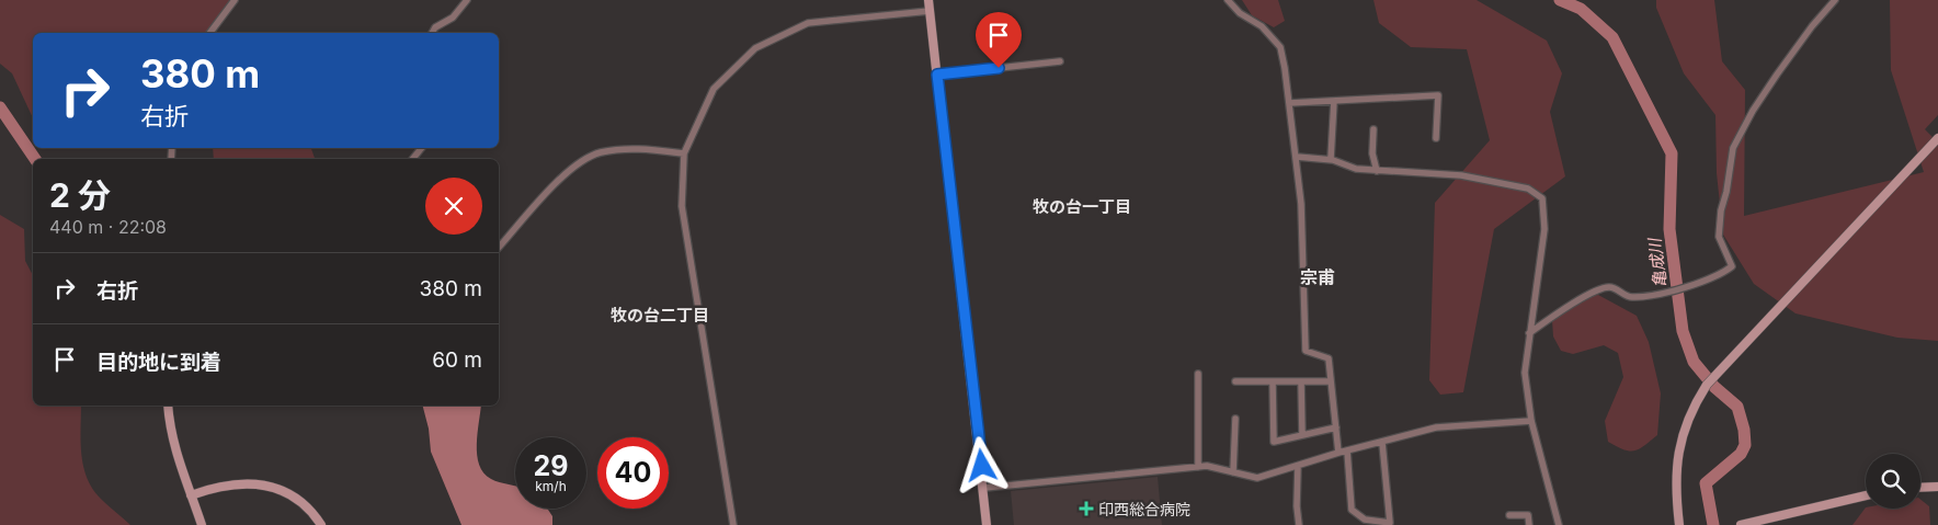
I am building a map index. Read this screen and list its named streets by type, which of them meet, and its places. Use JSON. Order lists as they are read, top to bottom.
{
  "districts": ["牧の台一丁目", "宗甫", "牧の台二丁目"],
  "water": ["亀成川"],
  "places": {
    "health": ["印西総合病院"]
  },
  "page": {
    "turn": ["380 m", "右折"],
    "heading": ["2 分", "440 m · 22:08"],
    "list": [
      {
        "name": "右折",
        "value": "380 m"
      },
      {
        "name": "目的地に到着",
        "value": "60 m"
      }
    ],
    "speed": "29 km/h",
    "limit": "40"
  }
}
